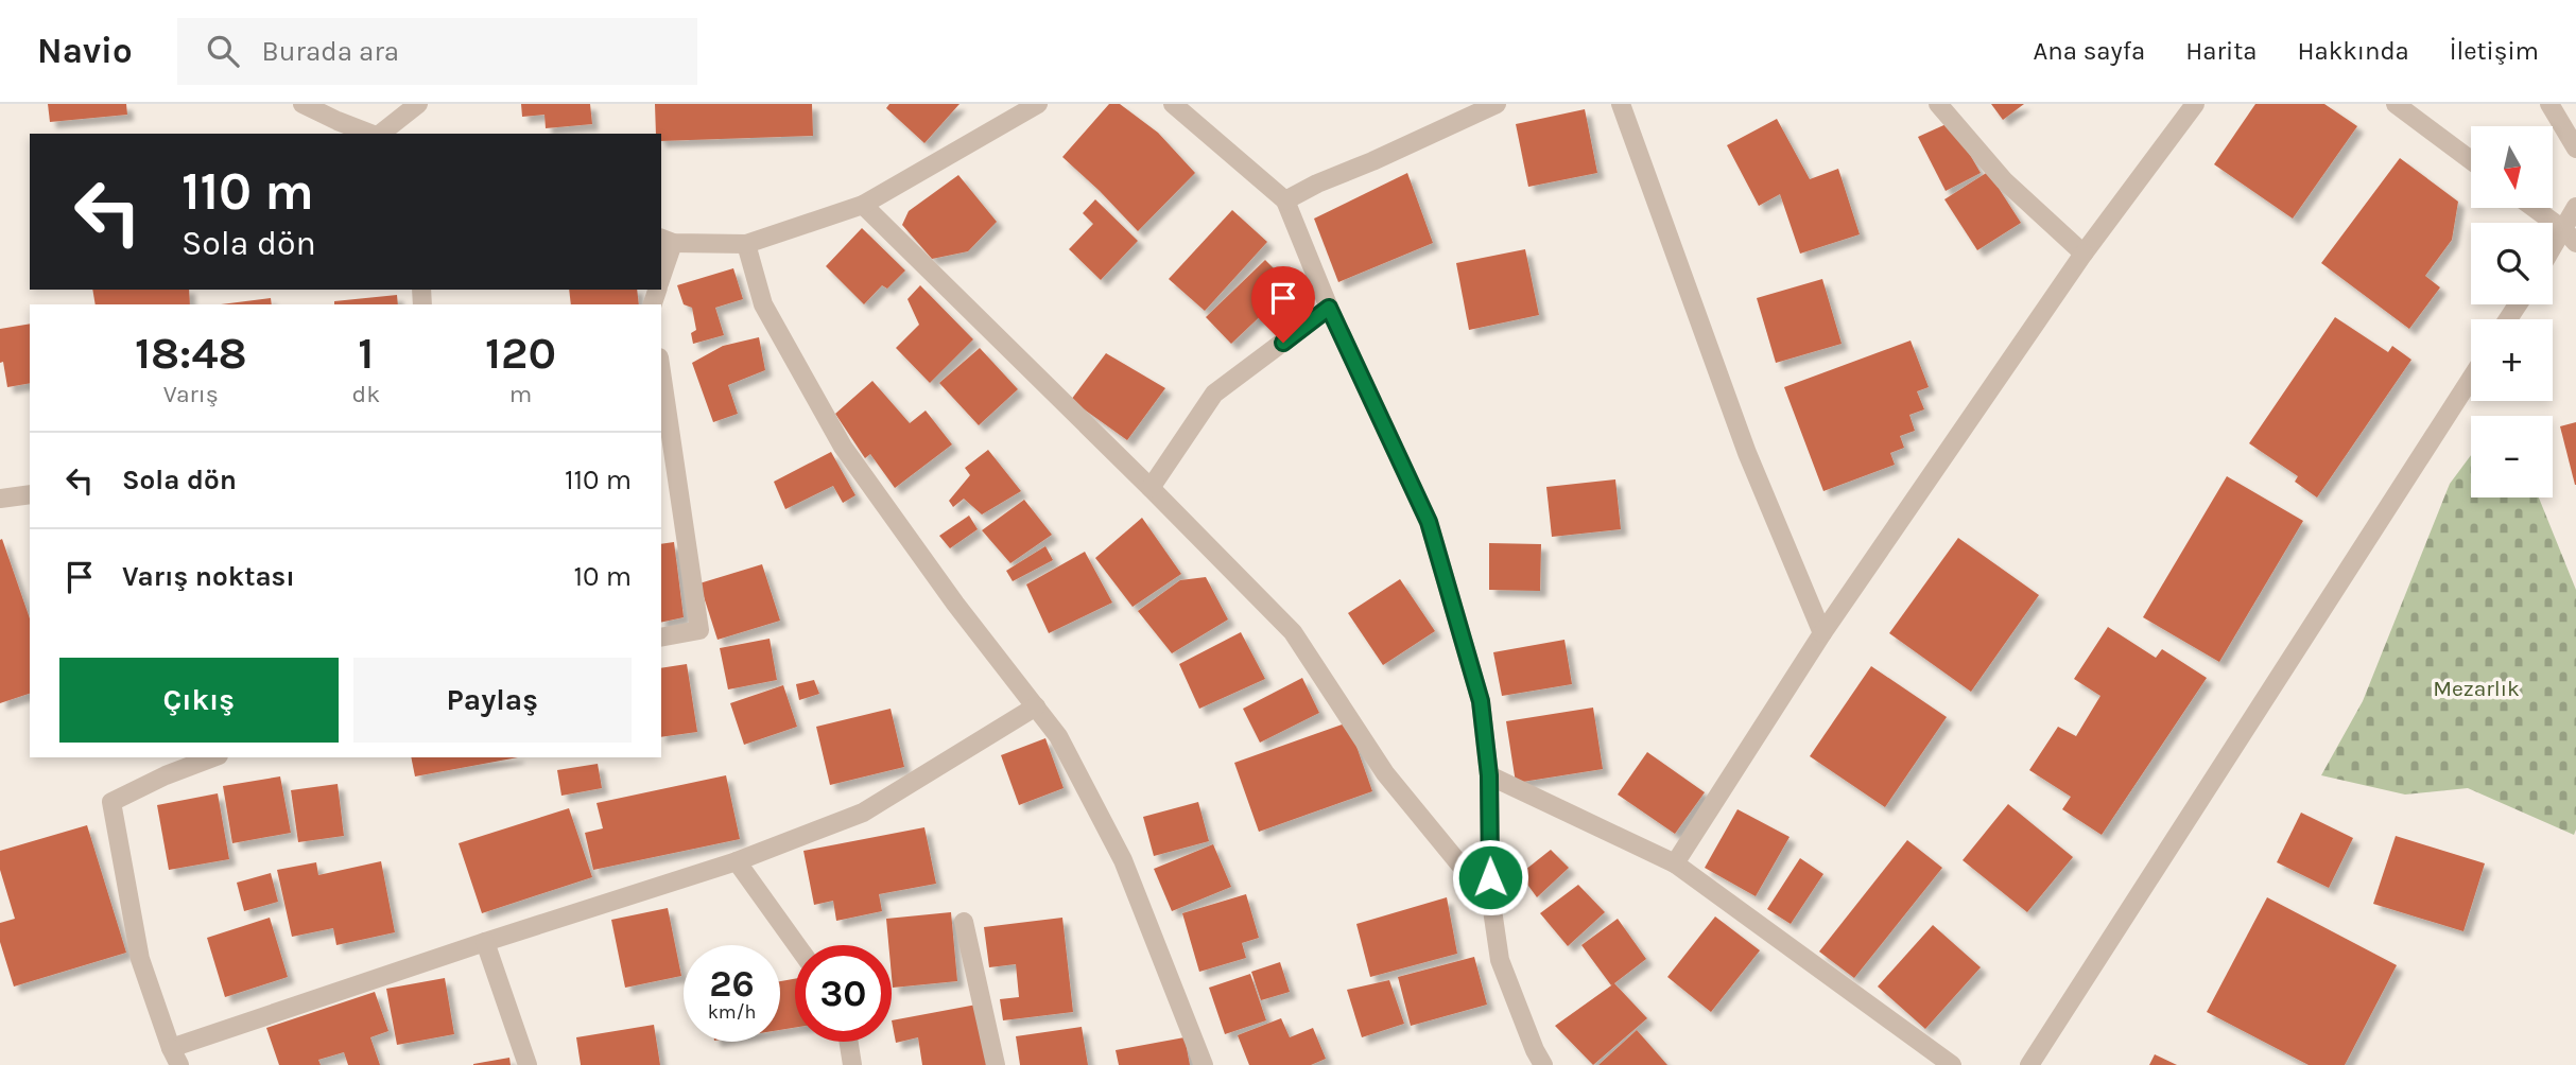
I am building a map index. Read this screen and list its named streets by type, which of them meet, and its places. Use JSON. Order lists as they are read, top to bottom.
{
  "parks": ["Mezarlık"],
  "north": "bottom",
  "page": {
    "header": "Navio",
    "search": "Burada ara",
    "nav": [
      "Ana sayfa",
      "Harita",
      "Hakkında",
      "İletişim"
    ],
    "map_buttons": ["+", "−"],
    "turn": ["110 m", "Sola dön"],
    "eta": [
      "18:48",
      "Varış",
      "1",
      "dk",
      "120",
      "m"
    ],
    "list": [
      {
        "name": "Sola dön",
        "value": "110 m"
      },
      {
        "name": "Varış noktası",
        "value": "10 m"
      }
    ],
    "buttons": ["Çıkış", "Paylaş"],
    "speed": "26 km/h",
    "limit": "30"
  }
}
